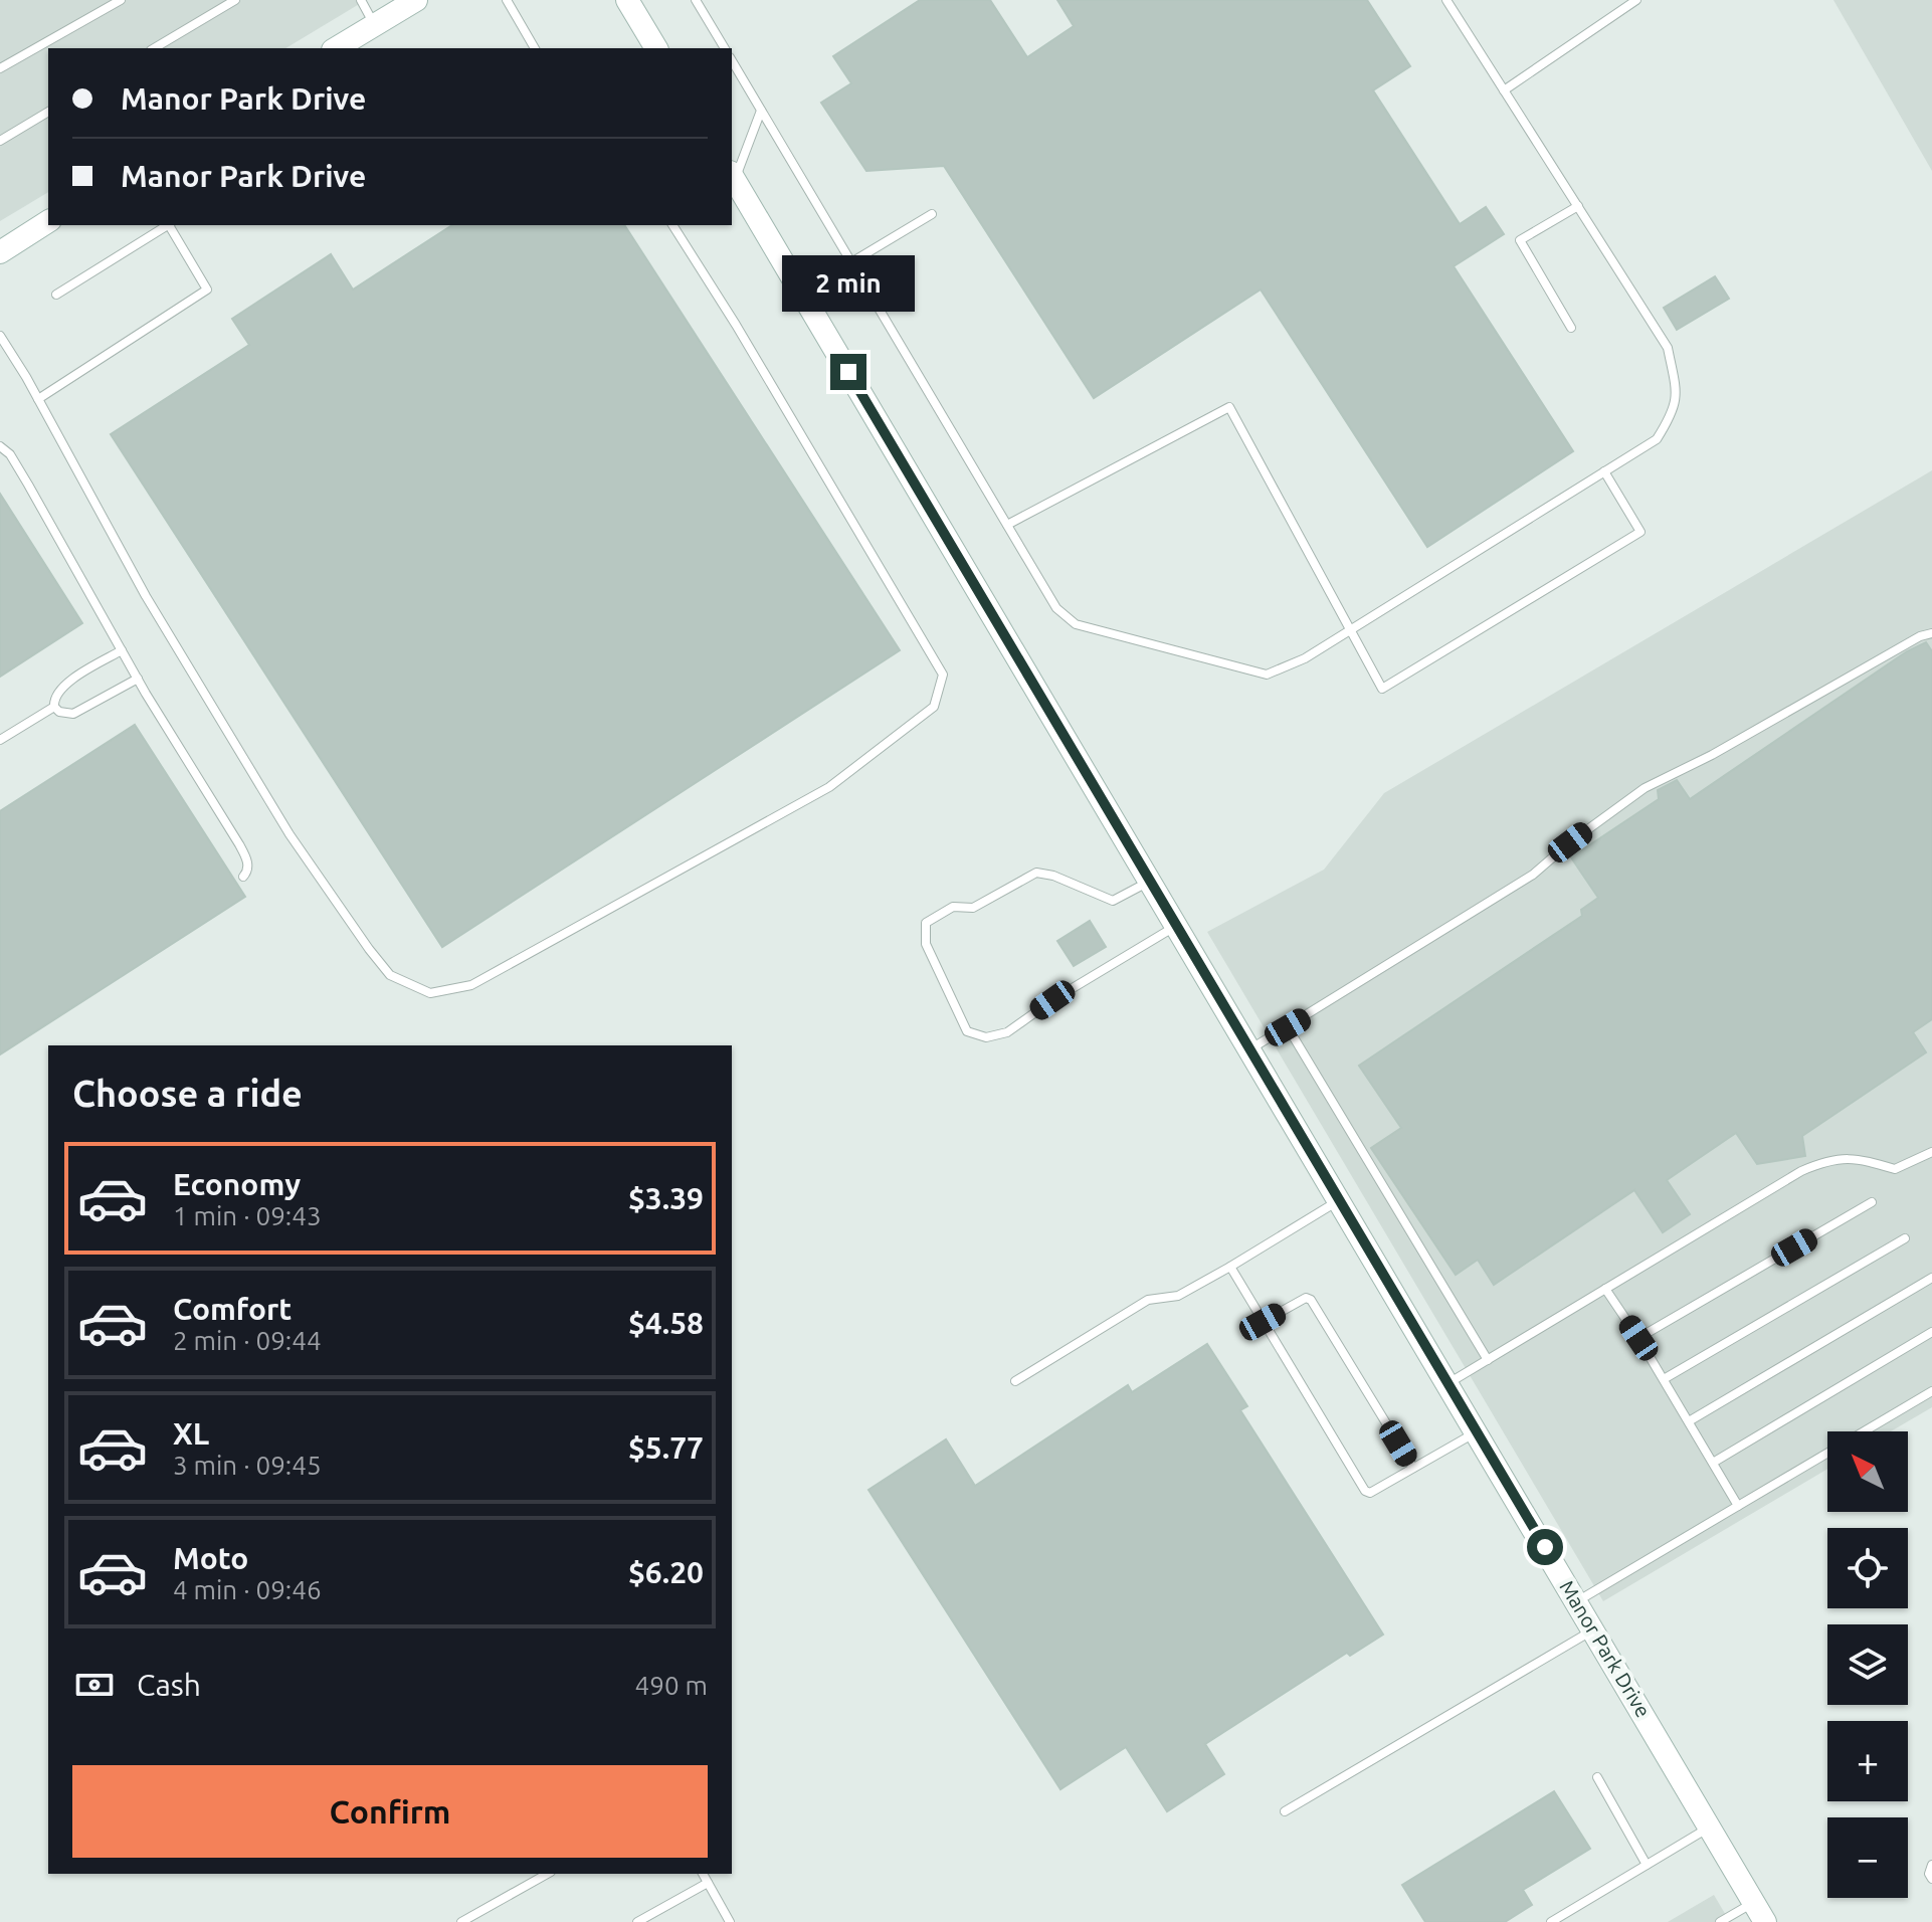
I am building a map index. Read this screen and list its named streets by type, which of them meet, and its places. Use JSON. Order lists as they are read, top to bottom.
{
  "streets": {
    "street": ["Manor Park Drive"]
  },
  "north": "top left",
  "page": {
    "banner": ["Manor Park Drive", "Manor Park Drive"],
    "bubble": "2 min",
    "heading": "Choose a ride",
    "list": [
      {
        "name": "Economy",
        "note": "1 min · 09:43",
        "value": "$3.39"
      },
      {
        "name": "Comfort",
        "note": "2 min · 09:44",
        "value": "$4.58"
      },
      {
        "name": "XL",
        "note": "3 min · 09:45",
        "value": "$5.77"
      },
      {
        "name": "Moto",
        "note": "4 min · 09:46",
        "value": "$6.20"
      }
    ],
    "map_buttons": ["+", "−"],
    "pay": ["Cash", "490 m"],
    "buttons": "Confirm"
  }
}
